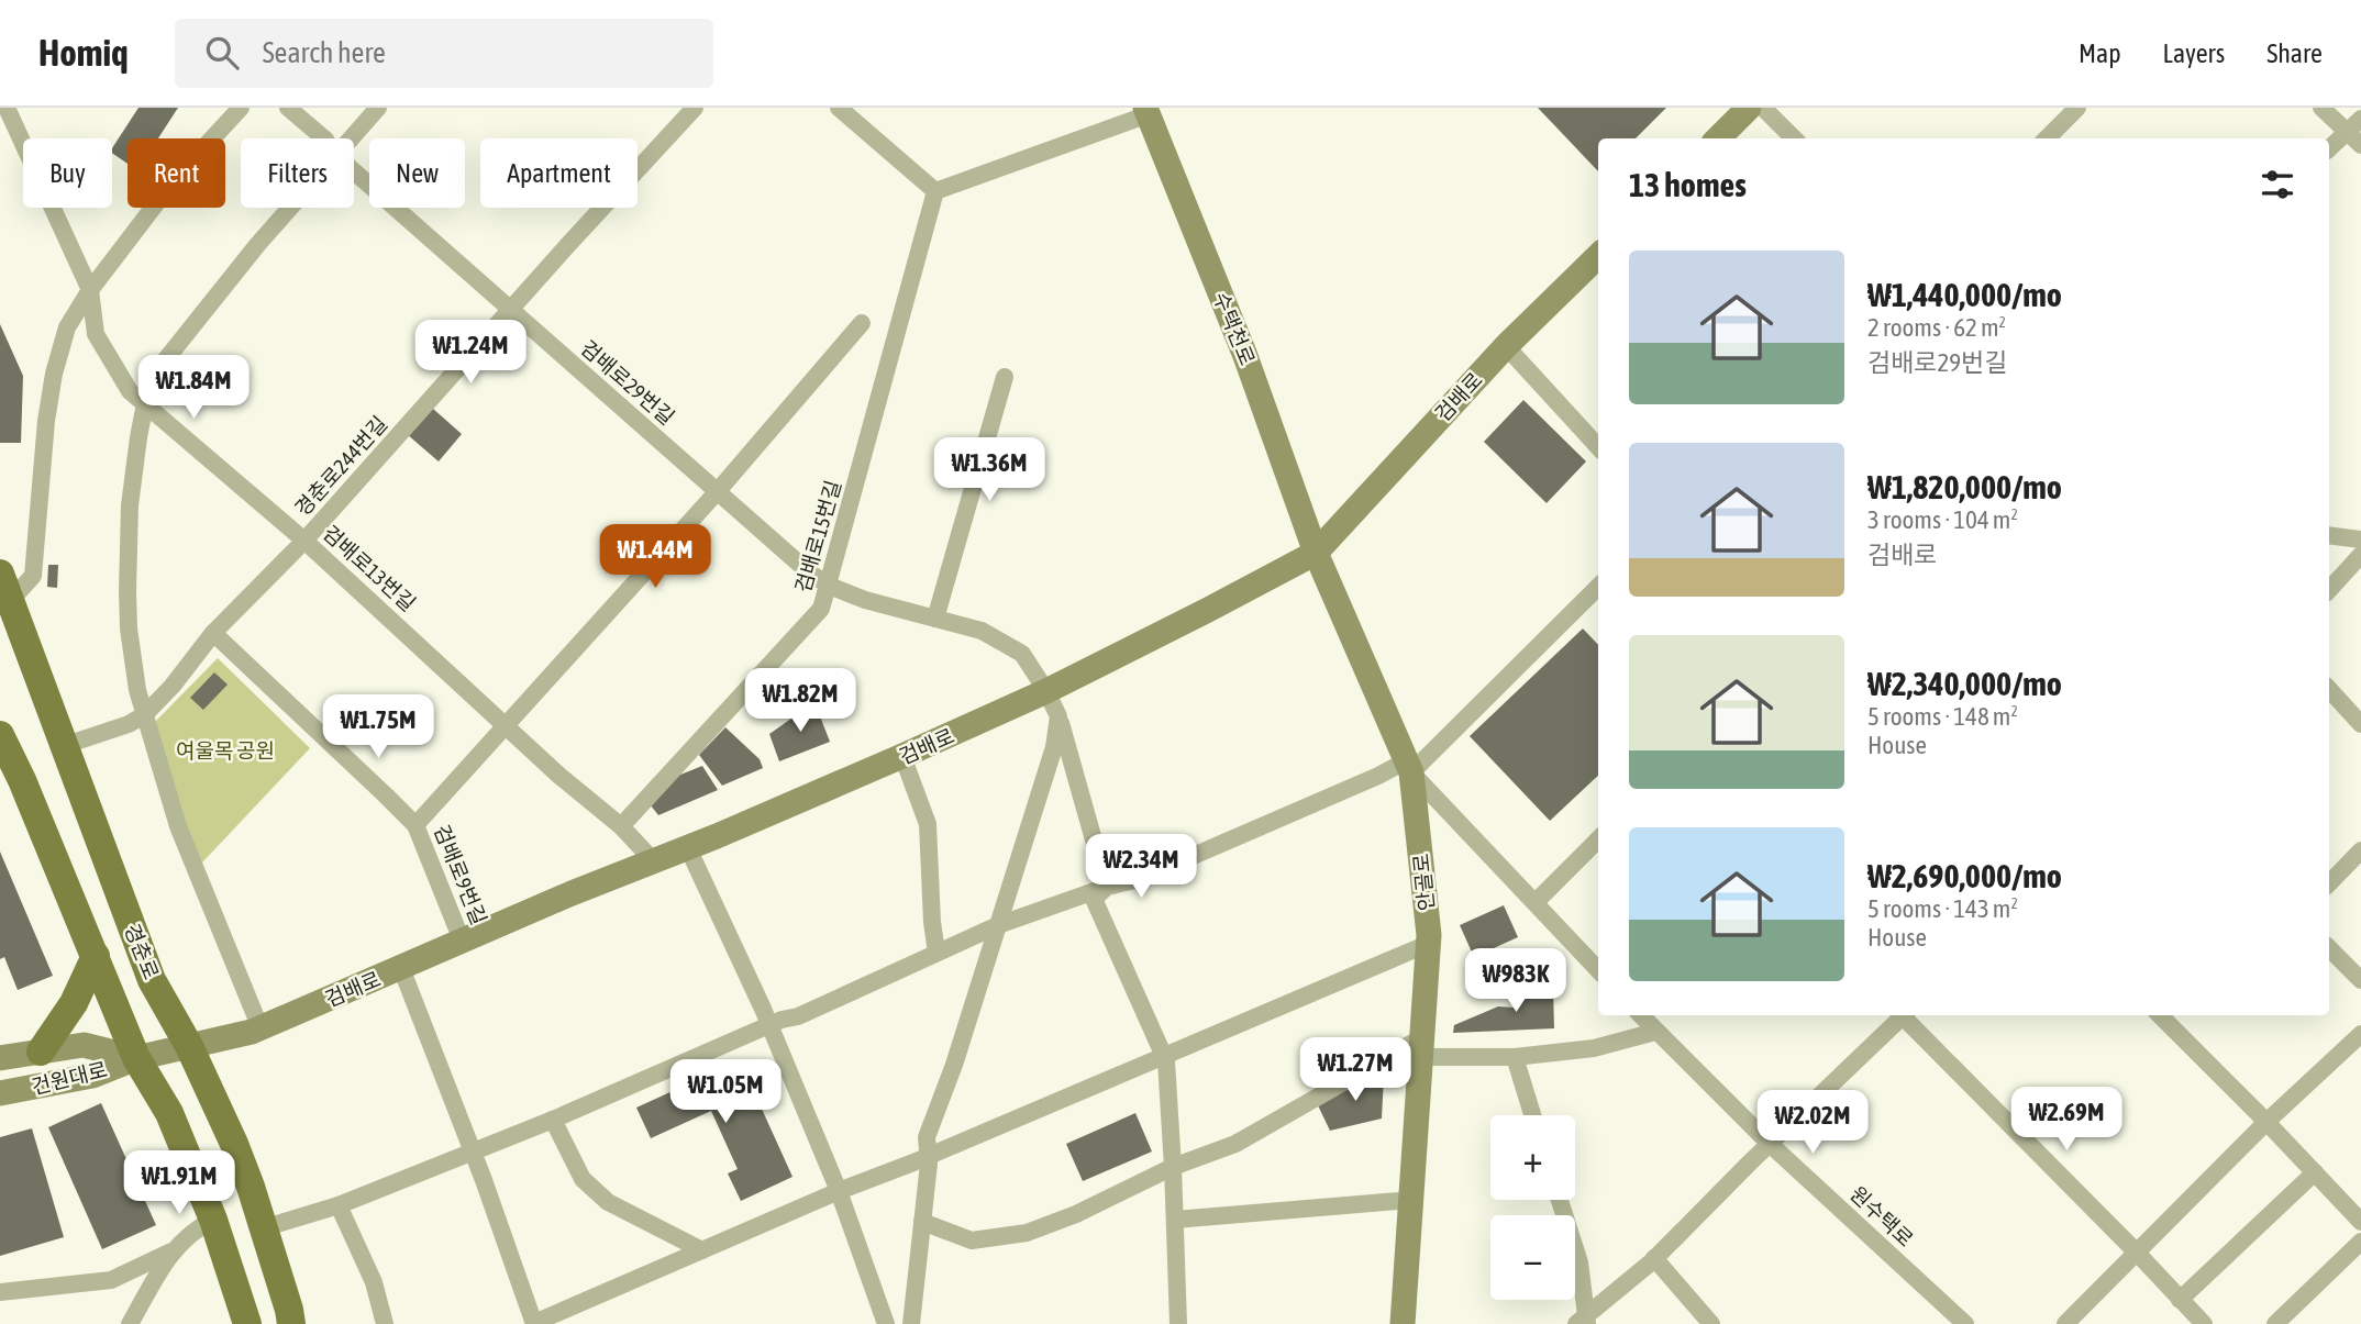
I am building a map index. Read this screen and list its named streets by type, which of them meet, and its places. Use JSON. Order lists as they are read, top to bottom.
{
  "streets": {
    "main road": ["경춘로"],
    "street": [
      "수택천로",
      "검배로29번길",
      "검배로",
      "경춘로244번길",
      "검배로15번길",
      "검배로13번길",
      "검배로9번길",
      "안골로",
      "건원대로",
      "원수택로"
    ]
  },
  "crossings": [
    ["수택천로", "검배로"],
    ["수택천로", "안골로"],
    ["검배로29번길", "검배로"],
    ["검배로29번길", "경춘로244번길"],
    ["검배로29번길", "검배로15번길"],
    ["검배로", "검배로13번길"],
    ["검배로", "검배로9번길"],
    ["검배로", "안골로"],
    ["검배로", "경춘로"],
    ["검배로", "건원대로"],
    ["경춘로244번길", "검배로13번길"],
    ["경춘로244번길", "검배로9번길"],
    ["경춘로244번길", "경춘로"],
    ["검배로15번길", "검배로13번길"],
    ["경춘로", "건원대로"]
  ],
  "parks": ["여울목 공원"],
  "page": {
    "header": "Homiq",
    "search": "Search here",
    "nav": ["Map", "Layers", "Share"],
    "chip": [
      "Buy",
      "Rent",
      "Filters",
      "New",
      "Apartment"
    ],
    "heading": "13 homes",
    "list": [
      {
        "name": "₩1,440,000/mo",
        "note": "2 rooms · 62 m² · 검배로29번길"
      },
      {
        "name": "₩1,820,000/mo",
        "note": "3 rooms · 104 m² · 검배로"
      },
      {
        "name": "₩2,340,000/mo",
        "note": "5 rooms · 148 m² · House"
      },
      {
        "name": "₩2,690,000/mo",
        "note": "5 rooms · 143 m² · House"
      }
    ],
    "price": [
      "₩1.24M",
      "₩1.84M",
      "₩1.36M",
      "₩1.44M",
      "₩1.82M",
      "₩1.75M",
      "₩2.34M",
      "₩983K",
      "₩1.27M",
      "₩1.05M",
      "₩2.69M",
      "₩2.02M",
      "₩1.91M"
    ],
    "map_buttons": ["+", "−"]
  }
}
